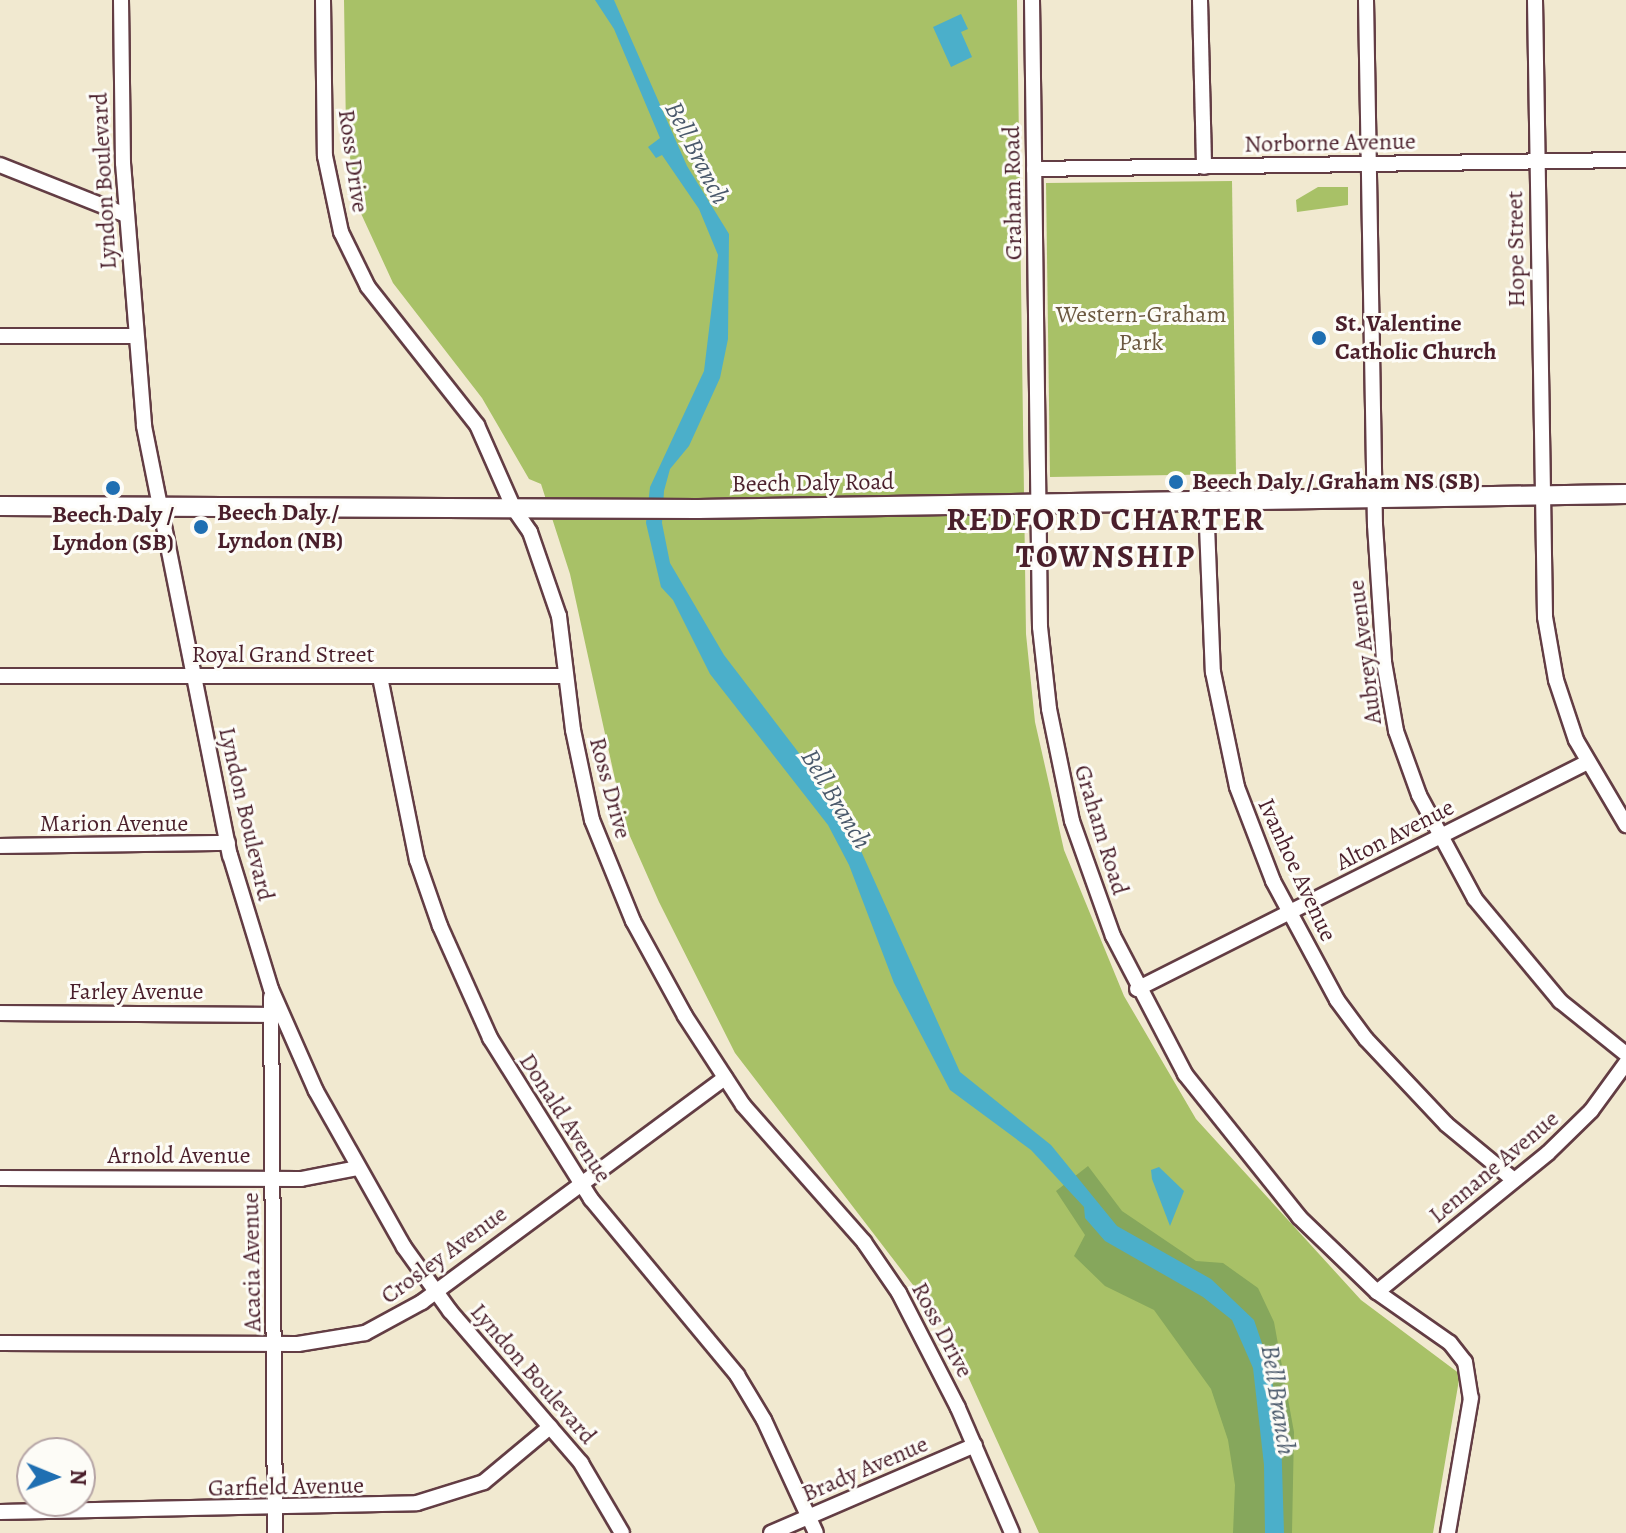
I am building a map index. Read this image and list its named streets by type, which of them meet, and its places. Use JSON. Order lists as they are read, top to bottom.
{
  "streets": {
    "main road": ["Beech Daly Road"],
    "street": [
      "Norborne Avenue",
      "Ross Drive",
      "Lyndon Boulevard",
      "Graham Road",
      "Hope Street",
      "Aubrey Avenue",
      "Royal Grand Street",
      "Marion Avenue",
      "Alton Avenue",
      "Ivanhoe Avenue",
      "Farley Avenue",
      "Donald Avenue",
      "Arnold Avenue",
      "Lennane Avenue",
      "Crosley Avenue",
      "Acacia Avenue",
      "Brady Avenue",
      "Garfield Avenue"
    ]
  },
  "crossings": [
    ["Norborne Avenue", "Graham Road"],
    ["Norborne Avenue", "Hope Street"],
    ["Norborne Avenue", "Aubrey Avenue"],
    ["Ross Drive", "Beech Daly Road"],
    ["Ross Drive", "Royal Grand Street"],
    ["Ross Drive", "Crosley Avenue"],
    ["Ross Drive", "Brady Avenue"],
    ["Lyndon Boulevard", "Beech Daly Road"],
    ["Lyndon Boulevard", "Royal Grand Street"],
    ["Lyndon Boulevard", "Marion Avenue"],
    ["Lyndon Boulevard", "Arnold Avenue"],
    ["Lyndon Boulevard", "Crosley Avenue"],
    ["Lyndon Boulevard", "Acacia Avenue"],
    ["Lyndon Boulevard", "Garfield Avenue"],
    ["Graham Road", "Beech Daly Road"],
    ["Graham Road", "Alton Avenue"],
    ["Graham Road", "Lennane Avenue"],
    ["Hope Street", "Beech Daly Road"],
    ["Hope Street", "Alton Avenue"],
    ["Beech Daly Road", "Aubrey Avenue"],
    ["Beech Daly Road", "Ivanhoe Avenue"],
    ["Aubrey Avenue", "Alton Avenue"],
    ["Royal Grand Street", "Donald Avenue"],
    ["Alton Avenue", "Ivanhoe Avenue"],
    ["Ivanhoe Avenue", "Lennane Avenue"],
    ["Farley Avenue", "Acacia Avenue"],
    ["Donald Avenue", "Crosley Avenue"],
    ["Donald Avenue", "Brady Avenue"],
    ["Arnold Avenue", "Acacia Avenue"],
    ["Crosley Avenue", "Acacia Avenue"],
    ["Acacia Avenue", "Garfield Avenue"]
  ],
  "districts": ["REDFORD CHARTER TOWNSHIP"],
  "water": ["Bell Branch"],
  "parks": ["Western-Graham Park"],
  "places": [
    "St. Valentine Catholic Church",
    "Beech Daly / Graham NS (SB)",
    "Beech Daly / Lyndon (SB)",
    "Beech Daly / Lyndon (NB)"
  ],
  "north": "right"
}
